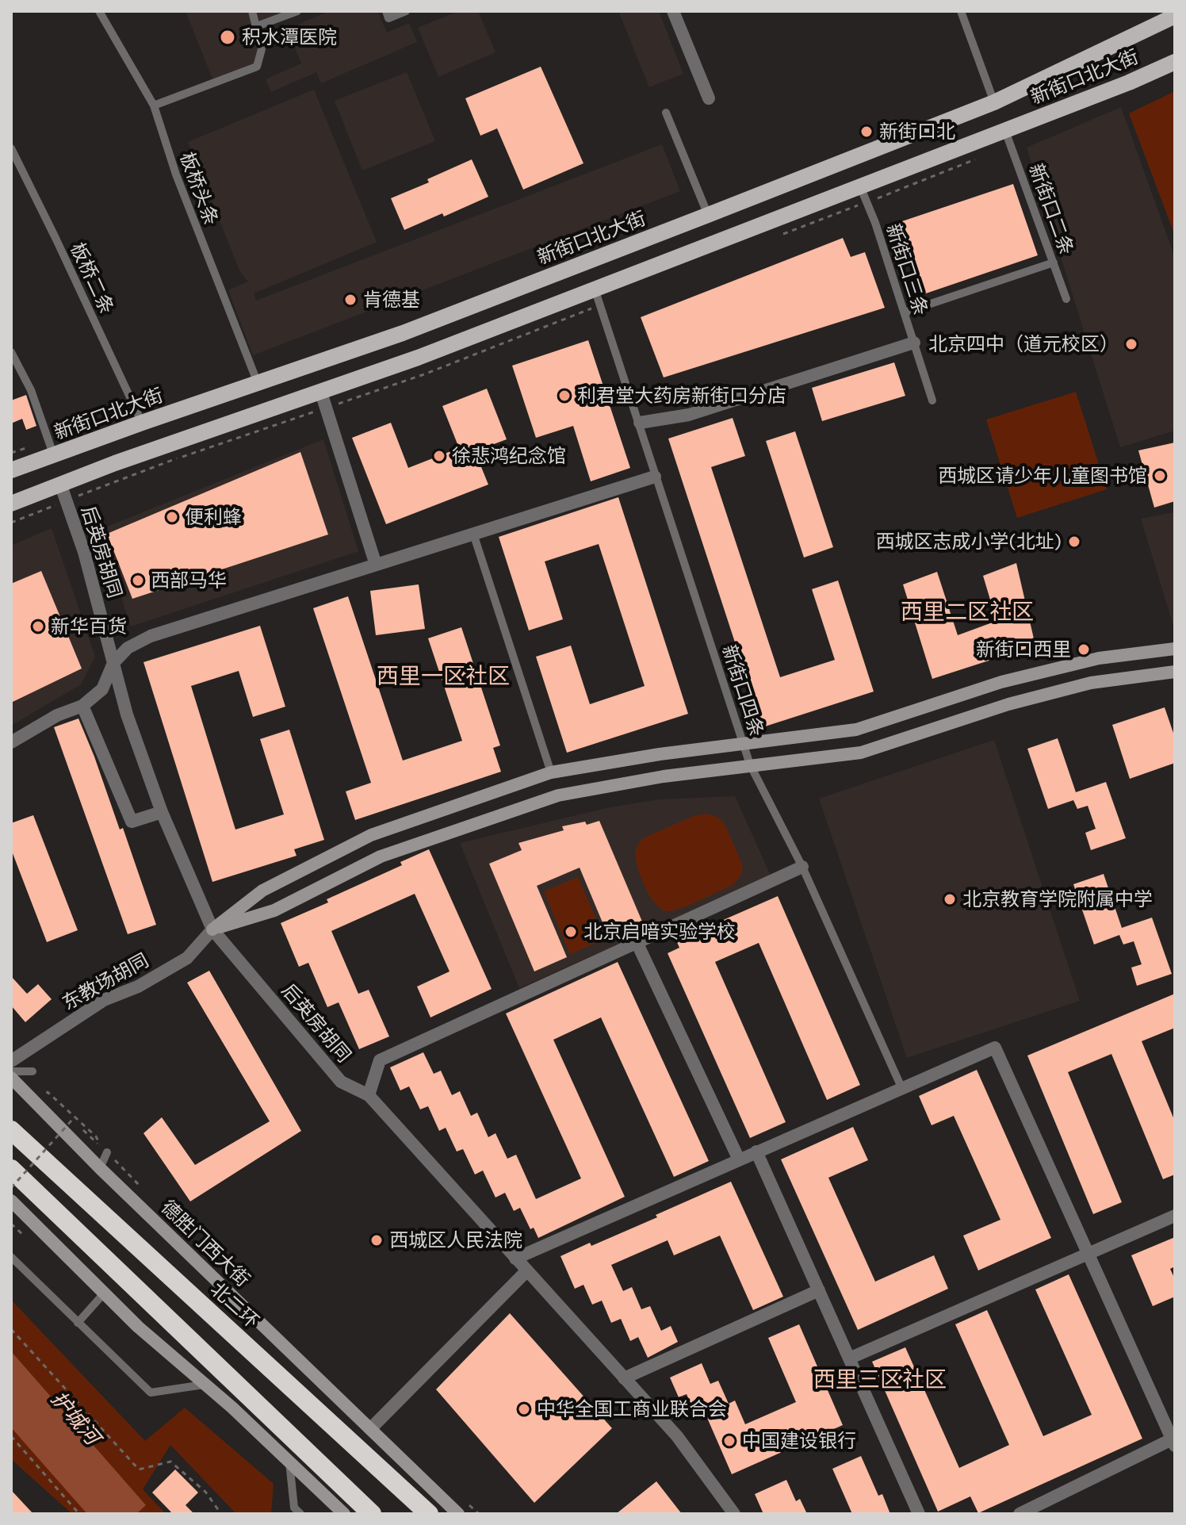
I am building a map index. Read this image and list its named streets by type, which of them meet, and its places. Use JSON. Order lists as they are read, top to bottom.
{
  "streets": {
    "highway": ["北二环"],
    "main road": ["新街口北大街"],
    "street": ["后英房胡同", "东教场胡同", "德胜门西大街"],
    "lane": [
      "板桥头条",
      "新街口二条",
      "新街口三条",
      "板桥二条",
      "新街口四条"
    ]
  },
  "crossings": [
    ["新街口北大街", "板桥头条"],
    ["新街口北大街", "新街口二条"],
    ["新街口北大街", "新街口三条"],
    ["新街口北大街", "板桥二条"],
    ["新街口北大街", "后英房胡同"],
    ["新街口北大街", "新街口四条"],
    ["后英房胡同", "东教场胡同"]
  ],
  "districts": ["西里二区社区", "西里一区社区", "西里三区社区"],
  "water": ["护城河"],
  "places": [
    "积水潭医院",
    "新街口北",
    "肯德基",
    "北京四中（道元校区）",
    "利君堂大药房新街口分店",
    "徐悲鸿纪念馆",
    "西城区请少年儿童图书馆",
    "便利蜂",
    "西城区志成小学(北址)",
    "西部马华",
    "新华百货",
    "新街口西里",
    "北京教育学院附属中学",
    "北京启喑实验学校",
    "西城区人民法院",
    "中华全国工商业联合会",
    "中国建设银行"
  ]
}
